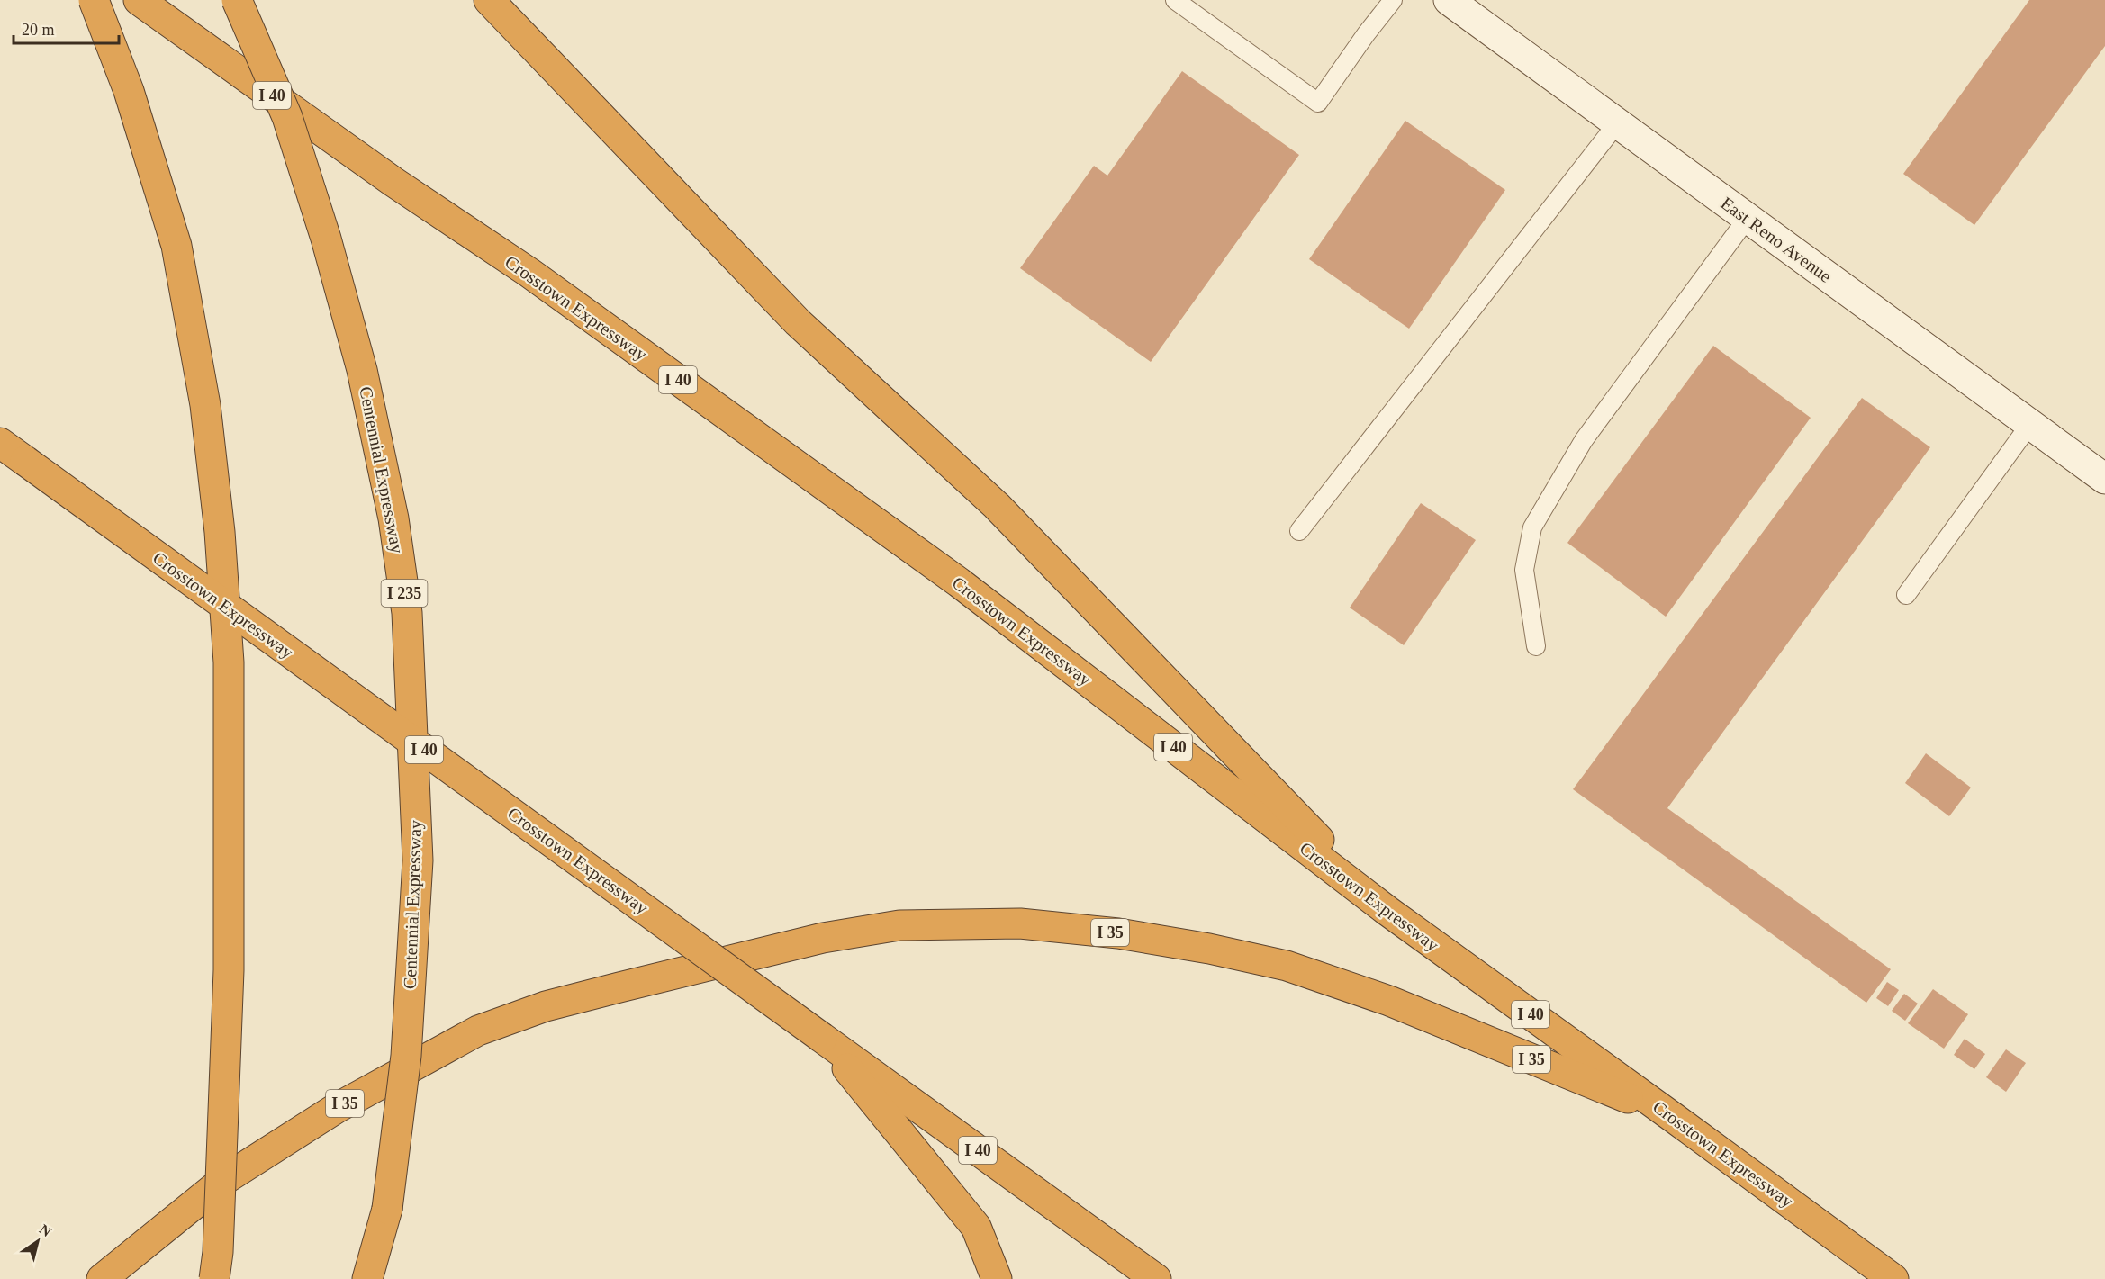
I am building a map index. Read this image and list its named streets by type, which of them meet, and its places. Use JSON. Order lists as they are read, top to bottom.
{
  "streets": {
    "highway": [
      "I 40",
      "Crosstown Expressway",
      "Centennial Expressway",
      "I 235",
      "I 35"
    ],
    "main road": ["East Reno Avenue"]
  },
  "crossings": [
    ["Crosstown Expressway", "I 35"]
  ],
  "scale_bar": "20 m",
  "north": "top right"
}
